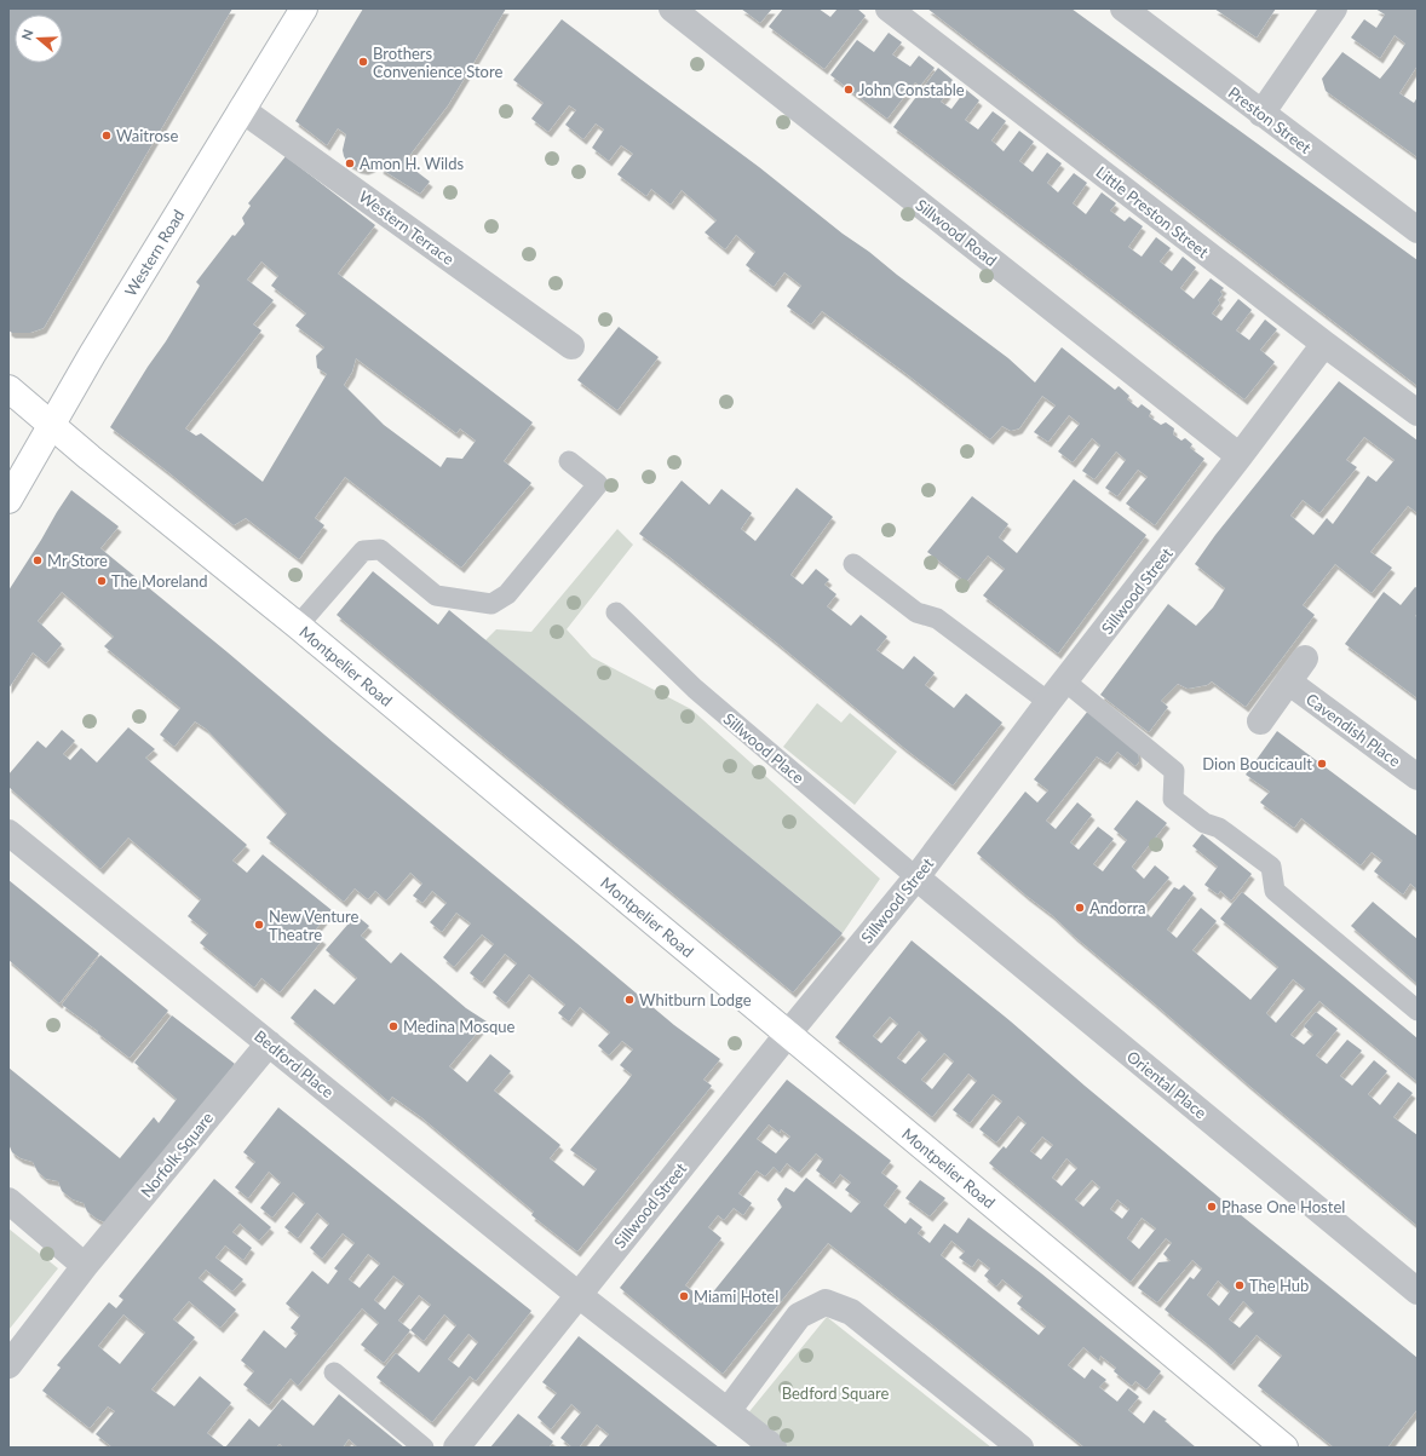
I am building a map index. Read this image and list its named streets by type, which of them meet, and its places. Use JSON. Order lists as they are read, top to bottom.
{
  "streets": {
    "main road": ["Western Road", "Montpelier Road"],
    "street": [
      "Preston Street",
      "Little Preston Street",
      "Western Terrace",
      "Sillwood Road",
      "Sillwood Street",
      "Cavendish Place",
      "Bedford Place",
      "Oriental Place",
      "Norfolk Square"
    ],
    "lane": ["Sillwood Place"]
  },
  "crossings": [
    ["Little Preston Street", "Sillwood Street"],
    ["Western Terrace", "Western Road"],
    ["Sillwood Road", "Sillwood Street"],
    ["Western Road", "Montpelier Road"],
    ["Sillwood Street", "Montpelier Road"],
    ["Sillwood Street", "Sillwood Place"],
    ["Sillwood Street", "Bedford Place"],
    ["Sillwood Street", "Oriental Place"],
    ["Sillwood Place", "Oriental Place"],
    ["Bedford Place", "Norfolk Square"]
  ],
  "parks": ["Bedford Square"],
  "places": [
    "Brothers Convenience Store",
    "John Constable",
    "Waitrose",
    "Amon H. Wilds",
    "Mr Store",
    "The Moreland",
    "Dion Boucicault",
    "Andorra",
    "New Venture Theatre",
    "Whitburn Lodge",
    "Medina Mosque",
    "Phase One Hostel",
    "The Hub",
    "Miami Hotel"
  ],
  "north": "left"
}
